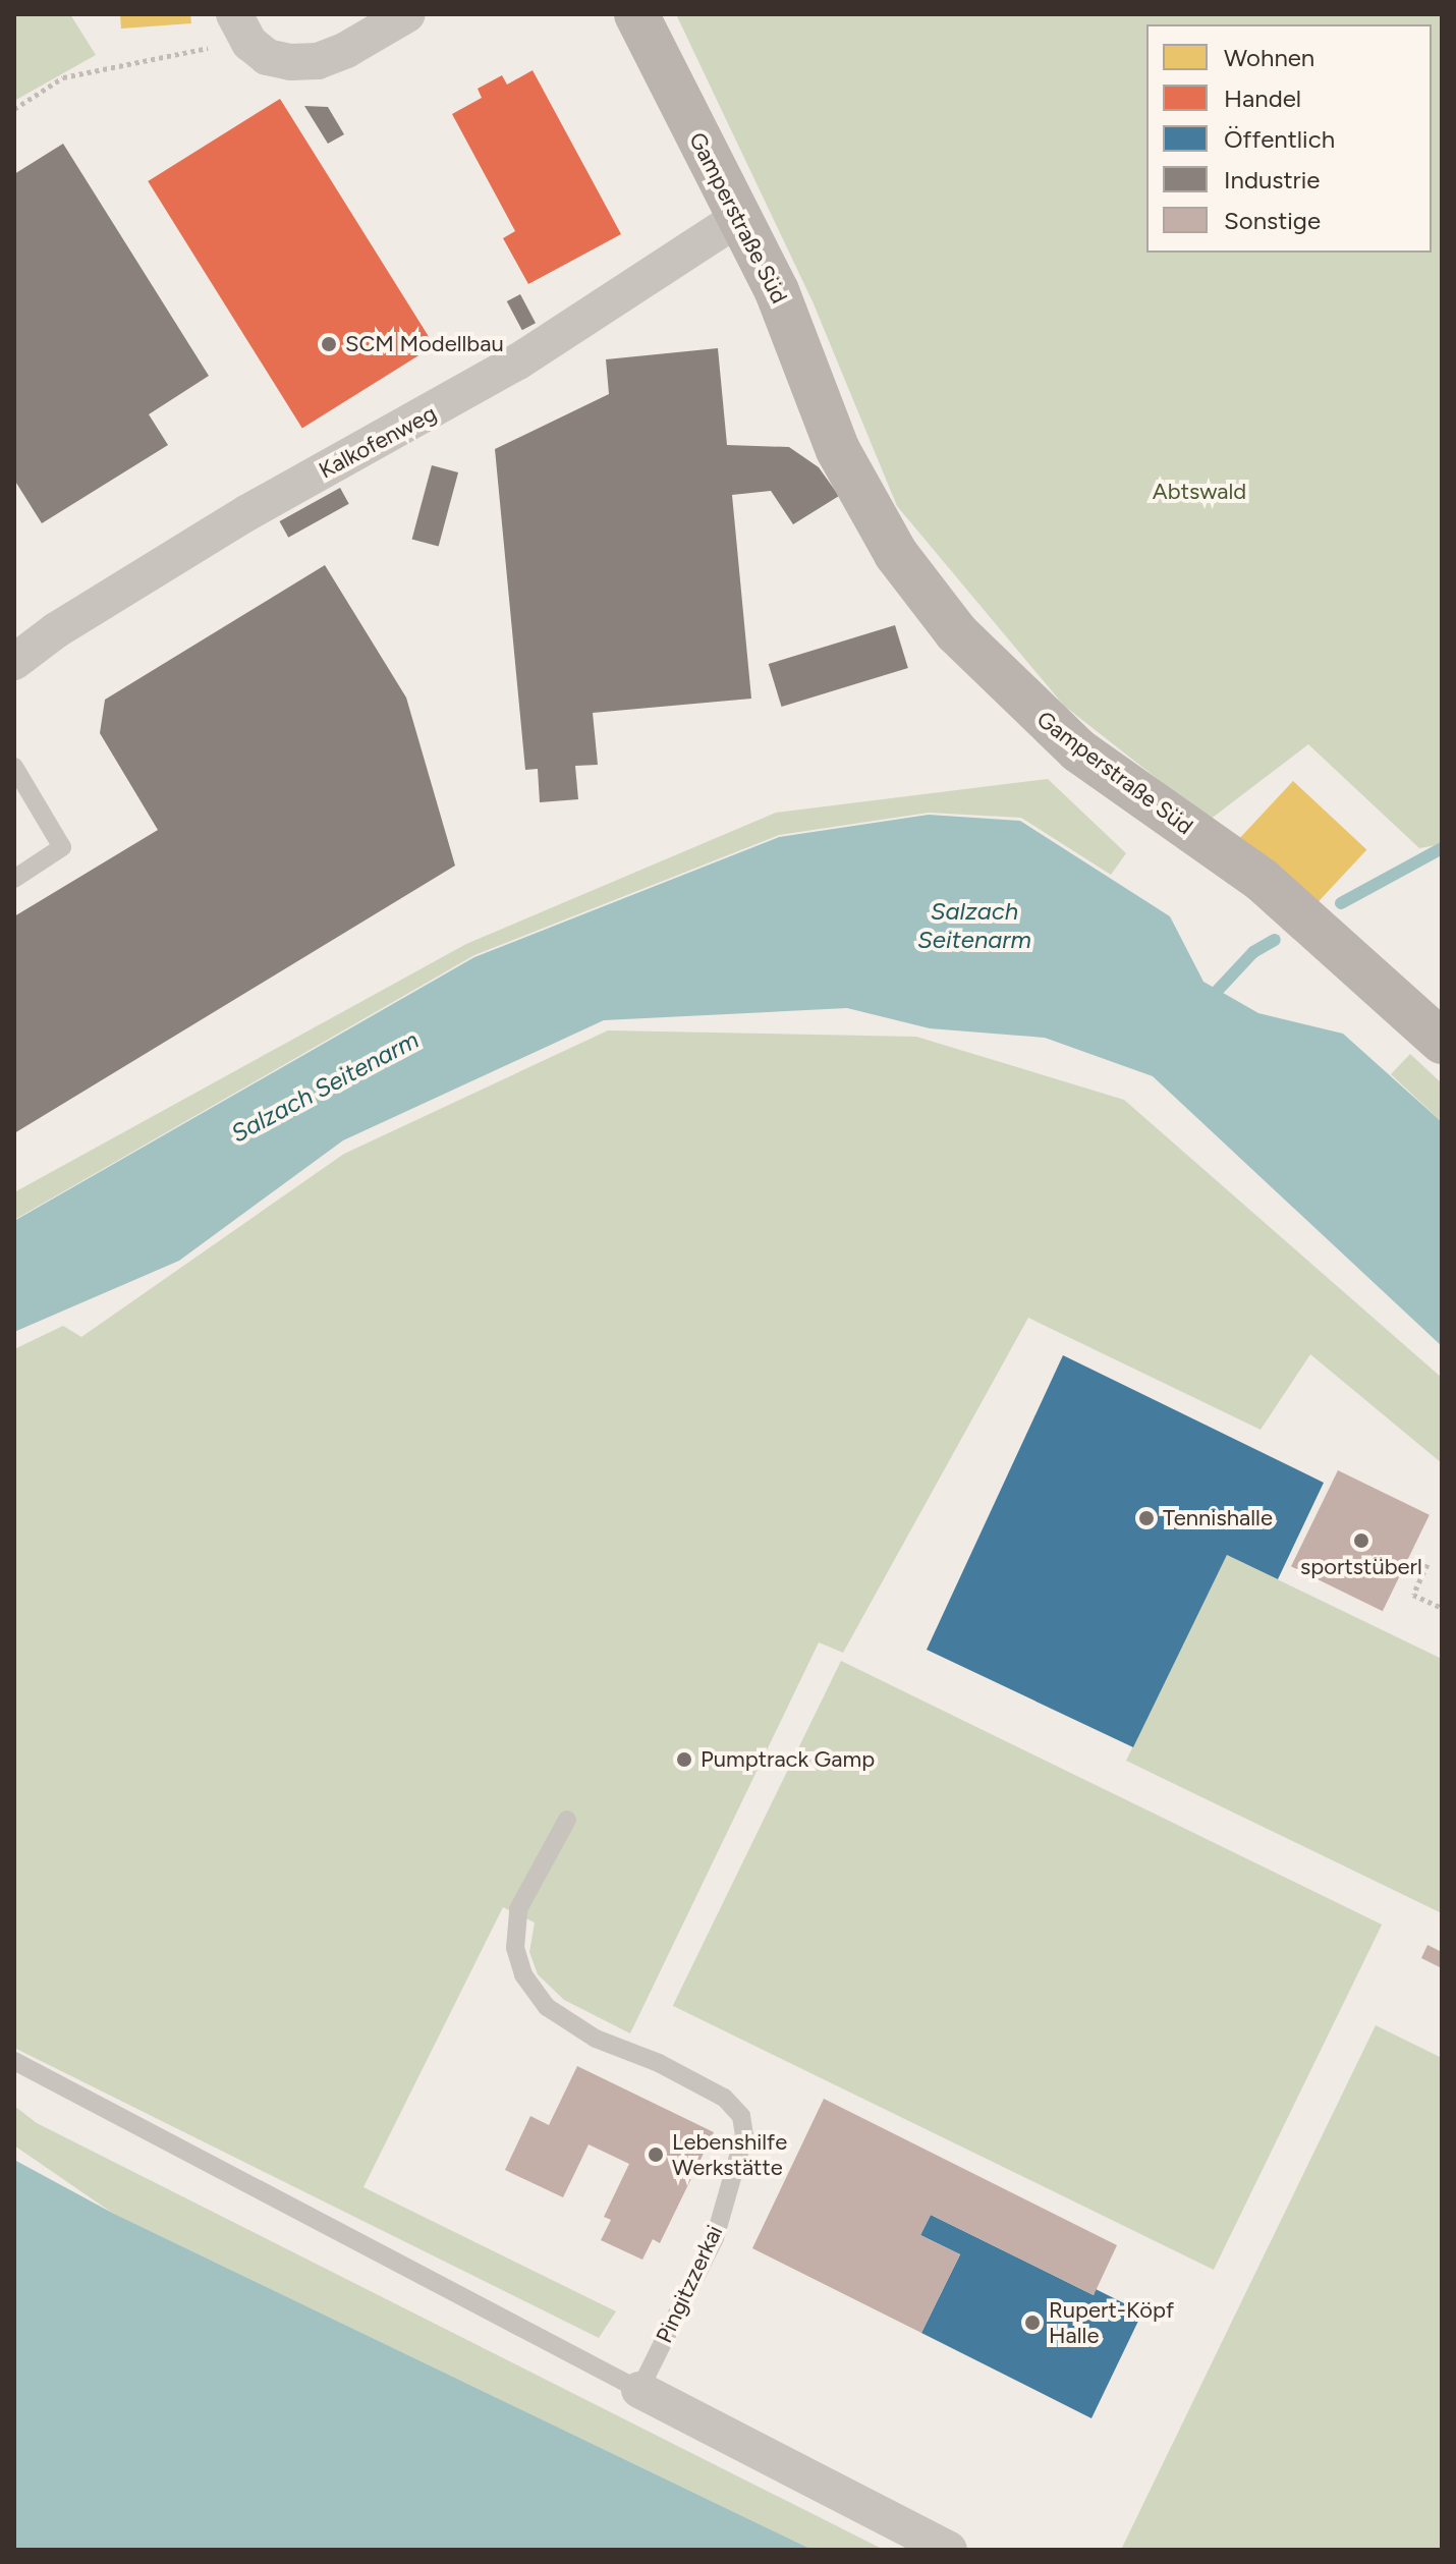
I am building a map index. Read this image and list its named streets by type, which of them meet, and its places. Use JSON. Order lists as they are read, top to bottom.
{
  "streets": {
    "street": ["Gamperstraße Süd", "Kalkofenweg"],
    "lane": ["Pingitzzerkai"]
  },
  "crossings": [
    ["Gamperstraße Süd", "Kalkofenweg"]
  ],
  "water": ["Salzach Seitenarm"],
  "parks": ["Abtswald"],
  "places": [
    "SCM Modellbau",
    "Tennishalle",
    "sportstüberl",
    "Pumptrack Gamp",
    "Lebenshilfe Werkstätte",
    "Rupert-Köpf Halle"
  ],
  "legend": [
    "Wohnen",
    "Handel",
    "Öffentlich",
    "Industrie",
    "Sonstige"
  ]
}
